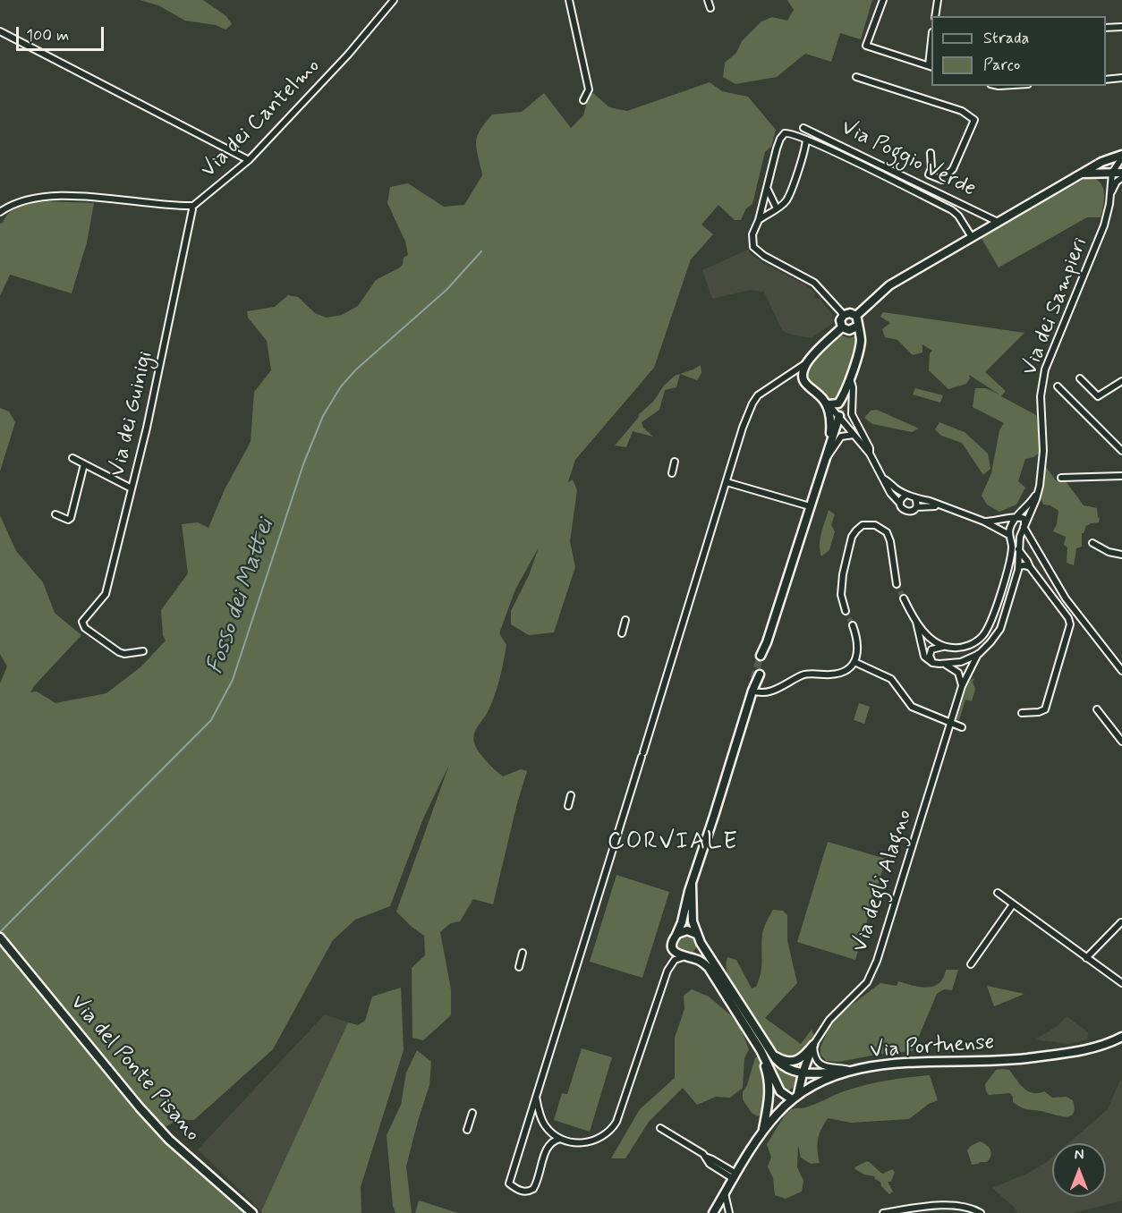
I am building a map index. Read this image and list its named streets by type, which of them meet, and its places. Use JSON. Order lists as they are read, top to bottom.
{
  "streets": {
    "street": [
      "Via dei Cantelmo",
      "Via Poggio Verde",
      "Via dei Sampieri",
      "Via dei Guinigi",
      "Via degli Alagno",
      "Via Portuense",
      "Via del Ponte Pisano"
    ]
  },
  "crossings": [
    ["Via dei Cantelmo", "Via dei Guinigi"],
    ["Via Poggio Verde", "Via dei Sampieri"],
    ["Via dei Sampieri", "Via degli Alagno"],
    ["Via degli Alagno", "Via Portuense"]
  ],
  "districts": ["CORVIALE"],
  "water": ["Fosso dei Mattei"],
  "legend": ["Strada", "Parco"],
  "scale_bar": "100 m",
  "north": "top"
}
